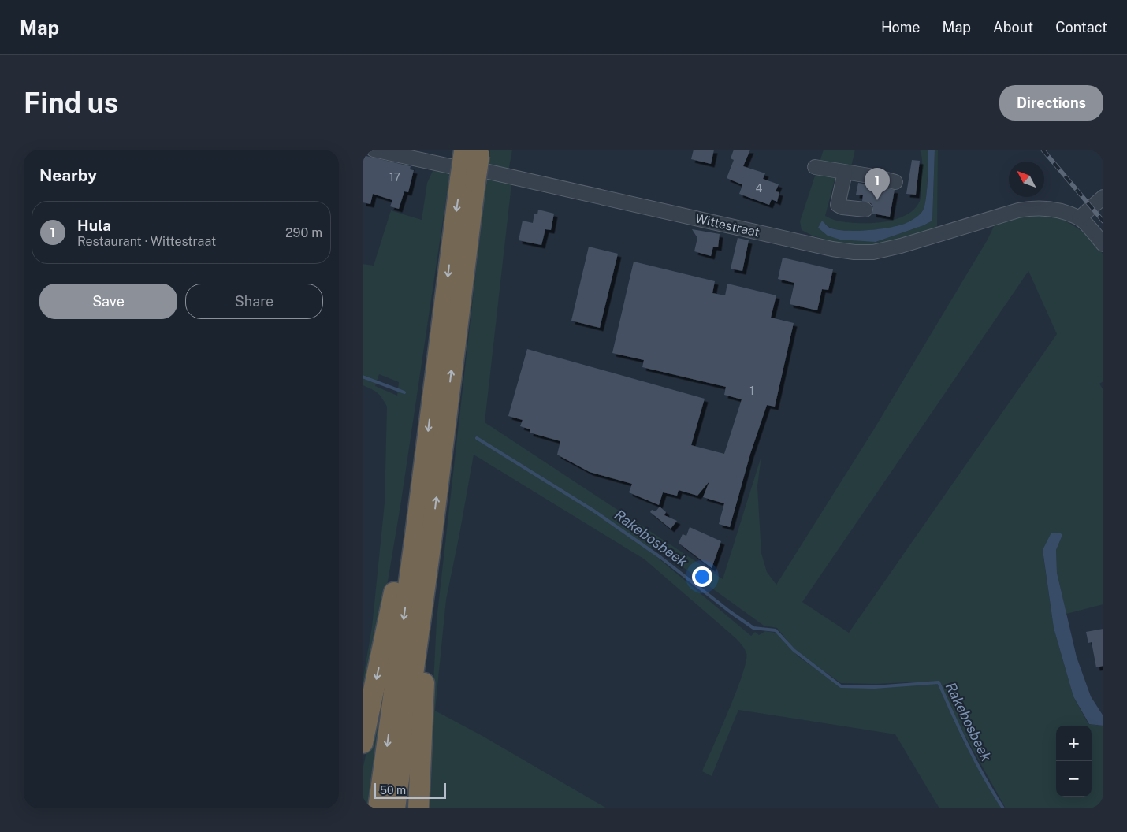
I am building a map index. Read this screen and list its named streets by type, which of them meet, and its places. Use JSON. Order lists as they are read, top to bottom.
{
  "streets": {
    "street": ["Wittestraat"]
  },
  "water": ["Rakebosbeek"],
  "house_numbers": ["17", "4", "1"],
  "scale_bar": "50 m",
  "north": "top left",
  "page": {
    "header": "Map",
    "nav": [
      "Home",
      "Map",
      "About",
      "Contact"
    ],
    "buttons": [
      "Directions",
      ["Save", "Share"]
    ],
    "title": "Find us",
    "heading": "Nearby",
    "pins": "1",
    "list": [
      {
        "mark": "1",
        "name": "Hula",
        "note": "Restaurant · Wittestraat",
        "value": "290 m"
      }
    ],
    "map_buttons": ["+", "−"],
    "scale": "50 m"
  }
}
